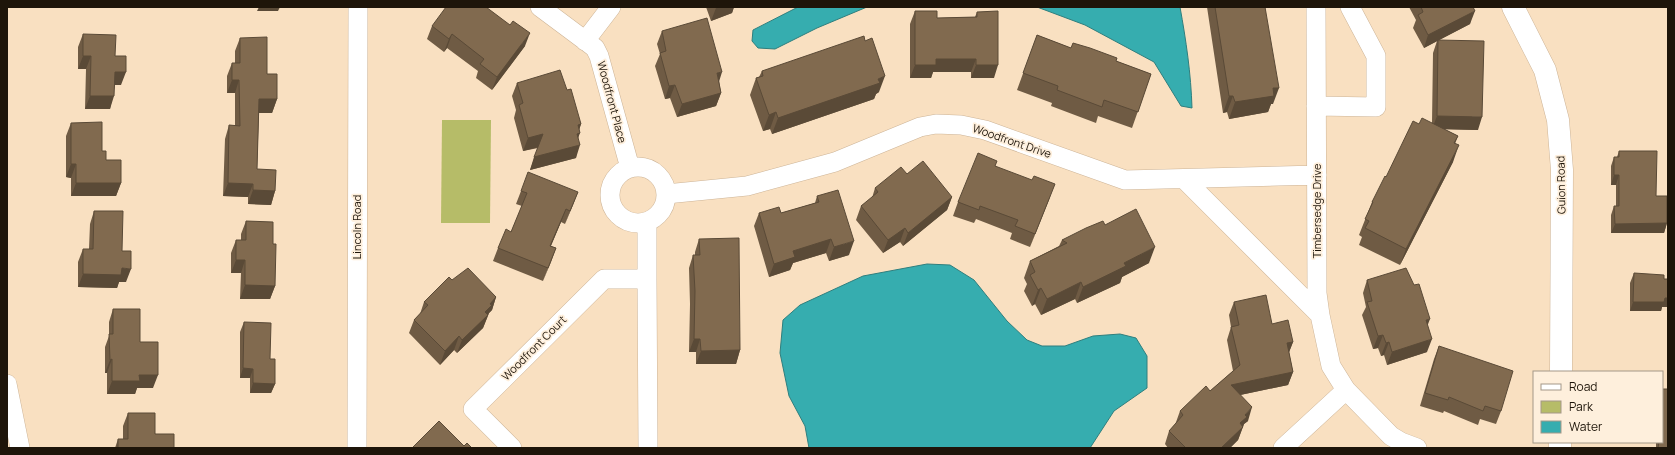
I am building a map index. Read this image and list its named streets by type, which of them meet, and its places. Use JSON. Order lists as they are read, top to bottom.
{
  "streets": {
    "street": [
      "Woodfront Place",
      "Woodfront Drive",
      "Guion Road",
      "Timbersedge Drive",
      "Lincoln Road",
      "Woodfront Court"
    ]
  },
  "crossings": [
    ["Woodfront Place", "Woodfront Drive"],
    ["Woodfront Drive", "Timbersedge Drive"]
  ],
  "legend": ["Road", "Park", "Water"]
}
